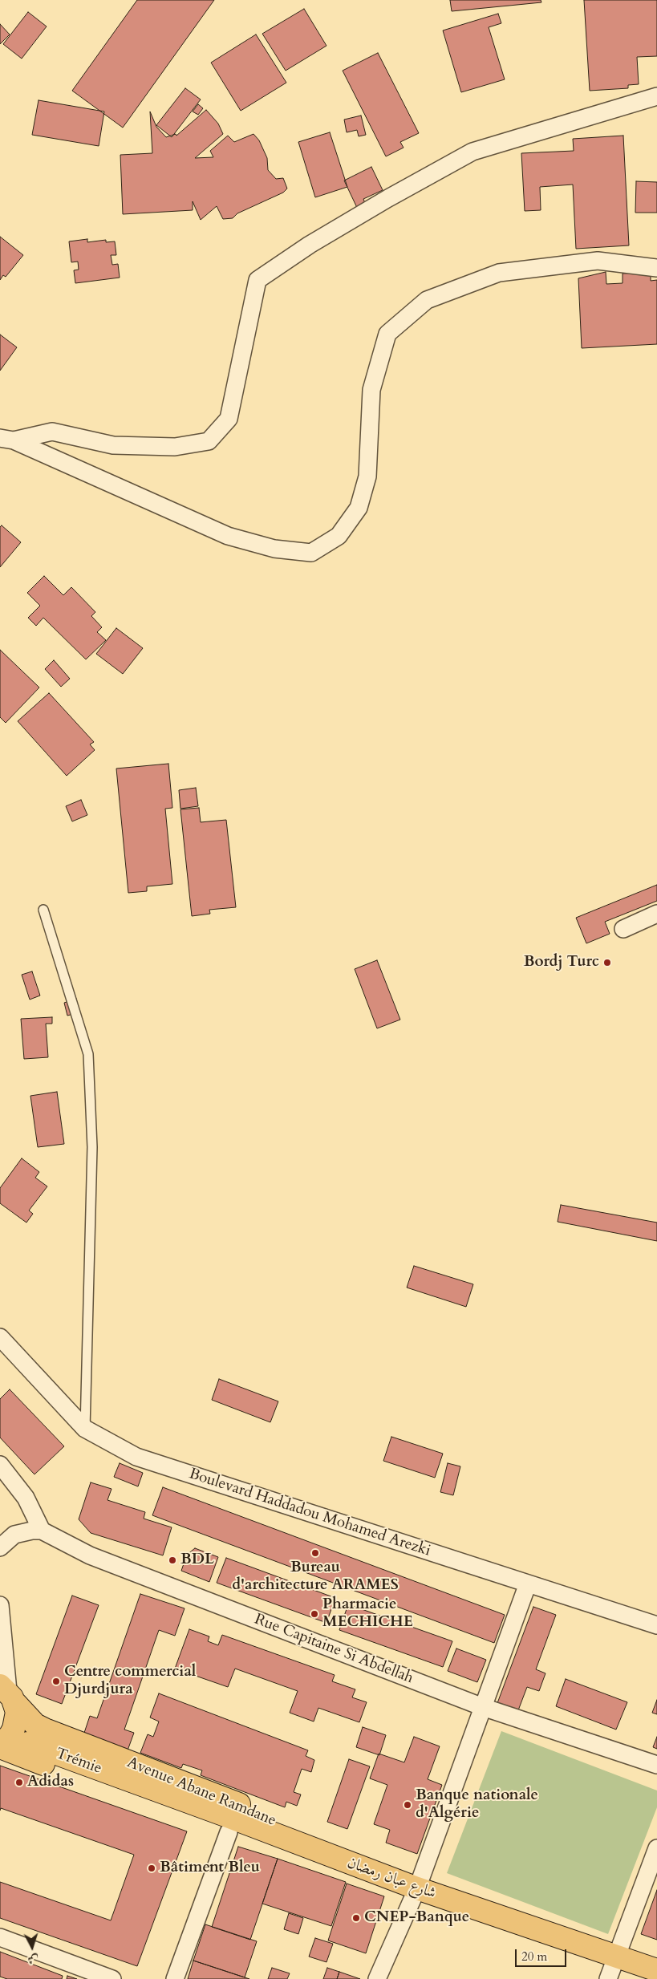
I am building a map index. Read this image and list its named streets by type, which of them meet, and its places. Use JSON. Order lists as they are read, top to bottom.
{
  "streets": {
    "main road": ["Trémie", "Avenue Abane Ramdane", "شارع عبان رمضان"],
    "street": ["Boulevard Haddadou Mohamed Arezki", "Rue Capitaine Si Abdellah"]
  },
  "crossings": [
    ["Trémie", "Avenue Abane Ramdane"],
    ["Trémie", "شارع عبان رمضان"],
    ["Avenue Abane Ramdane", "شارع عبان رمضان"]
  ],
  "places": [
    "Bordj Turc",
    "Bureau d'architecture ARAMES",
    "BDL",
    "Pharmacie MECHICHE",
    "Centre commercial Djurdjura",
    "Adidas",
    "Banque nationale d'Algérie",
    "Bâtiment Bleu",
    "CNEP-Banque"
  ],
  "scale_bar": "20 m",
  "north": "bottom"
}
